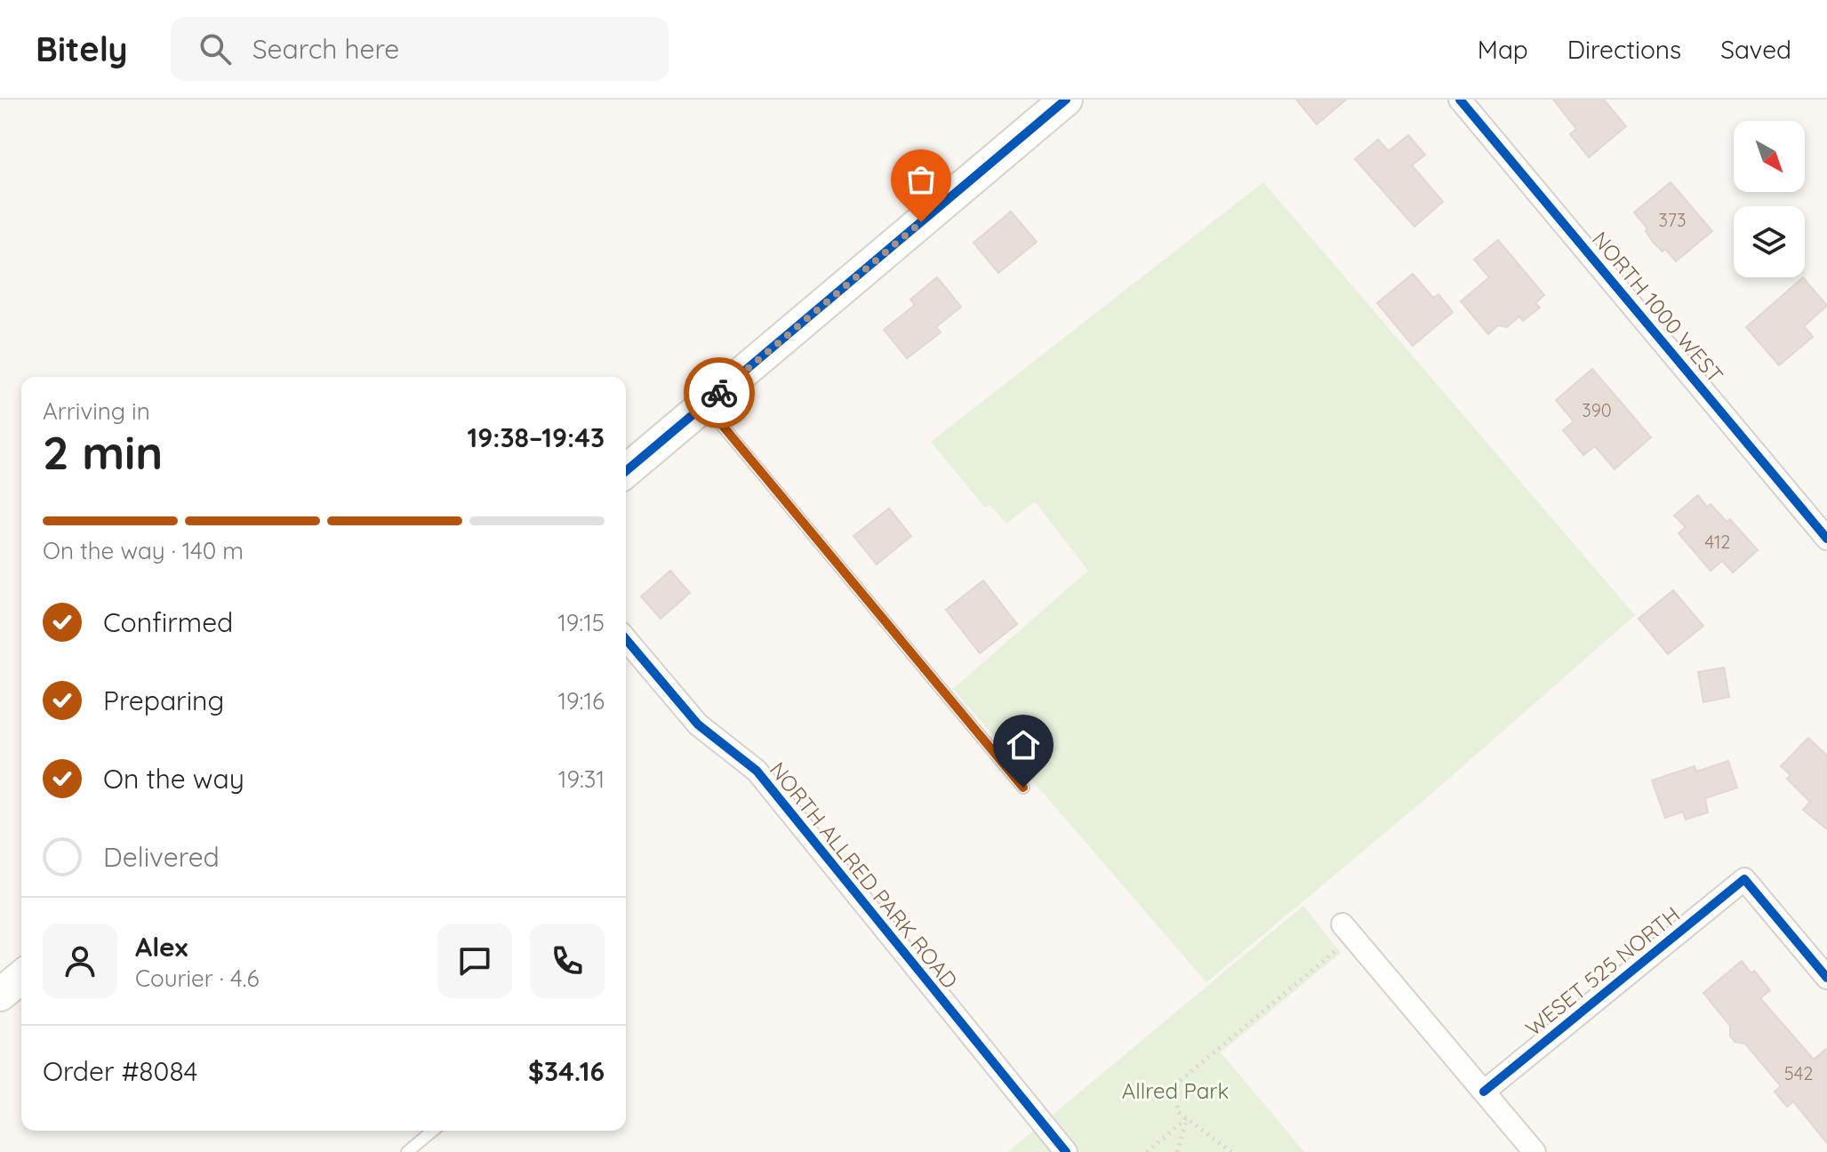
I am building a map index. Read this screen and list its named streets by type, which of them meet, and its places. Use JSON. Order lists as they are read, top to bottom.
{
  "streets": {
    "street": ["NORTH 1000 WEST", "NORTH ALLRED PARK ROAD", "WESET 525 NORTH"]
  },
  "parks": ["Allred Park"],
  "house_numbers": [
    "373",
    "390",
    "412",
    "542"
  ],
  "north": "bottom right",
  "page": {
    "header": "Bitely",
    "search": "Search here",
    "nav": ["Map", "Directions", "Saved"],
    "heading": ["2 min", "Arriving in", "19:38–19:43"],
    "panel": [
      "Alex",
      "Courier · 4.6",
      "Order #8084",
      "$34.16"
    ],
    "bar": "On the way · 140 m",
    "list": [
      ["Confirmed", "19:15"],
      ["Preparing", "19:16"],
      ["On the way", "19:31"],
      "Delivered"
    ]
  }
}
